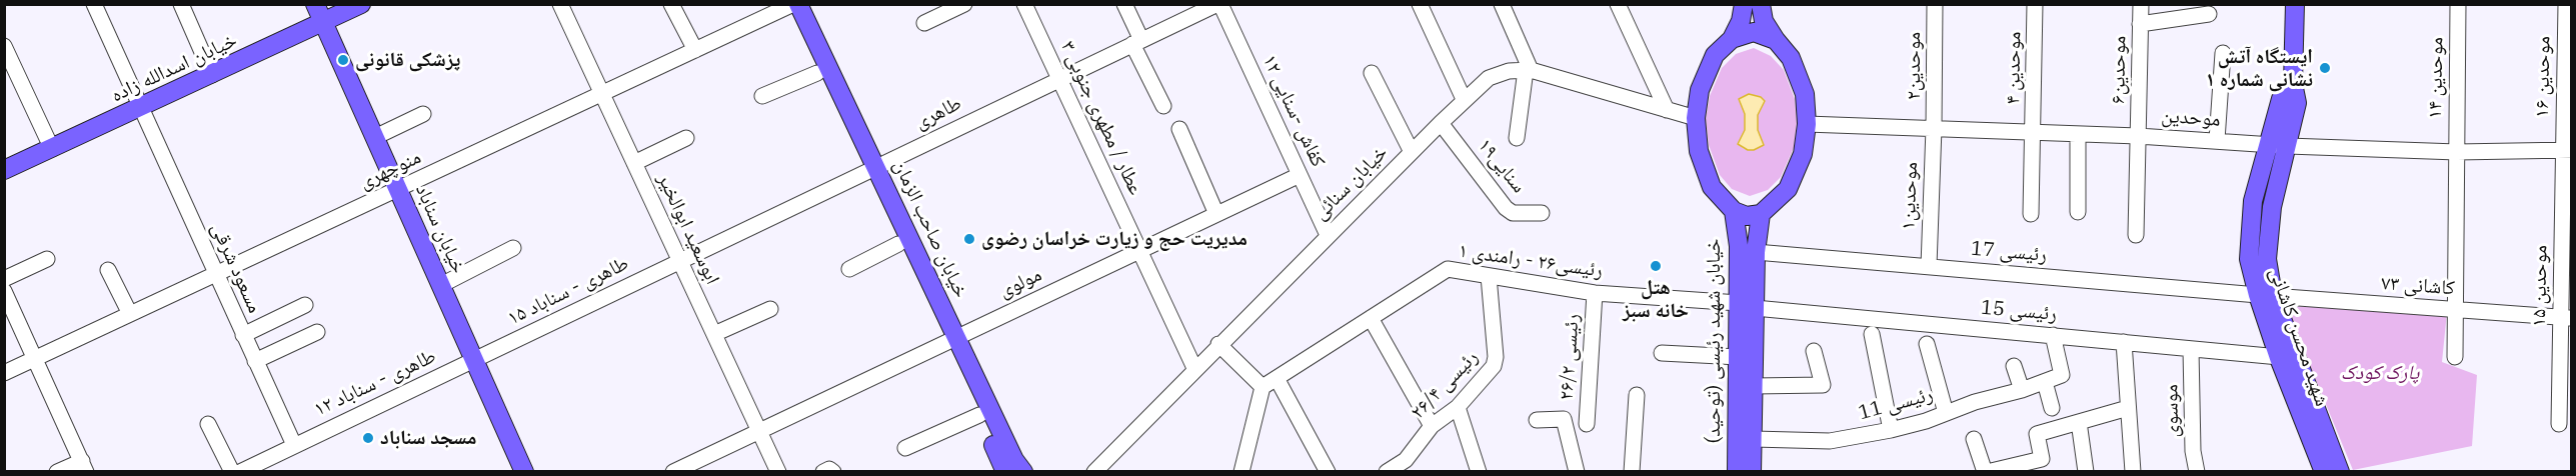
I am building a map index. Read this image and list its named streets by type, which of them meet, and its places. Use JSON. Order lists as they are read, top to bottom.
{
  "streets": {
    "main road": [
      "خیابان اسدالله زاده",
      "خیابان سناباد",
      "خیابان صاحب الزمان",
      "شهید محسن کاشانی",
      "خیابان شهید رئیسی (توحید)"
    ],
    "street": [
      "موحدین۲",
      "موحدین ۴",
      "موحدین۶",
      "موحدین ۱۶",
      "موحدین ۱۴",
      "کفاش -سنایی ۱۲",
      "طاهری",
      "عطار / مطهری جنوبی ۳",
      "موحدین",
      "سنایی۱۹",
      "منوچهری",
      "خیابان سنائی",
      "موحدین۱",
      "ابوسعید ابوالخیر",
      "رئیسی 17",
      "رئیسی۲۶ - رامندی ۱",
      "مسعود شرقی",
      "مولوی",
      "کاشانی ۷۳",
      "موحدین ۱۵",
      "طاهری - سناباد ۱۵",
      "رئیسی 15",
      "رئیسی ۲۶/۲",
      "طاهری - سناباد ۱۲",
      "رئیسی ۲۶/۴",
      "رئیسی 11",
      "موسوی"
    ]
  },
  "crossings": [
    ["موحدین۲", "موحدین"],
    ["موحدین۲", "موحدین۱"],
    ["خیابان اسدالله زاده", "خیابان سناباد"],
    ["خیابان اسدالله زاده", "مسعود شرقی"],
    ["موحدین ۴", "موحدین"],
    ["موحدین۶", "موحدین"],
    ["موحدین ۱۶", "موحدین"],
    ["موحدین ۱۶", "موحدین ۱۵"],
    ["موحدین ۱۴", "موحدین"],
    ["موحدین ۱۴", "کاشانی ۷۳"],
    ["کفاش -سنایی ۱۲", "طاهری"],
    ["کفاش -سنایی ۱۲", "خیابان سنائی"],
    ["کفاش -سنایی ۱۲", "مولوی"],
    ["طاهری", "عطار / مطهری جنوبی ۳"],
    ["طاهری", "ابوسعید ابوالخیر"],
    ["طاهری", "خیابان صاحب الزمان"],
    ["طاهری", "طاهری - سناباد ۱۵"],
    ["عطار / مطهری جنوبی ۳", "خیابان سنائی"],
    ["عطار / مطهری جنوبی ۳", "مولوی"],
    ["موحدین", "خیابان سنائی"],
    ["موحدین", "موحدین۱"],
    ["موحدین", "موحدین ۱۵"],
    ["موحدین", "شهید محسن کاشانی"],
    ["موحدین", "خیابان شهید رئیسی (توحید)"],
    ["سنایی۱۹", "خیابان سنائی"],
    ["منوچهری", "خیابان سناباد"],
    ["منوچهری", "ابوسعید ابوالخیر"],
    ["منوچهری", "خیابان صاحب الزمان"],
    ["منوچهری", "مسعود شرقی"],
    ["خیابان سنائی", "خیابان شهید رئیسی (توحید)"],
    ["موحدین۱", "رئیسی 17"],
    ["خیابان سناباد", "طاهری - سناباد ۱۵"],
    ["خیابان سناباد", "طاهری - سناباد ۱۲"],
    ["ابوسعید ابوالخیر", "مولوی"],
    ["ابوسعید ابوالخیر", "طاهری - سناباد ۱۵"],
    ["خیابان صاحب الزمان", "مولوی"],
    ["رئیسی 17", "کاشانی ۷۳"],
    ["رئیسی 17", "شهید محسن کاشانی"],
    ["رئیسی 17", "خیابان شهید رئیسی (توحید)"],
    ["رئیسی۲۶ - رامندی ۱", "رئیسی 15"],
    ["رئیسی۲۶ - رامندی ۱", "خیابان شهید رئیسی (توحید)"],
    ["رئیسی۲۶ - رامندی ۱", "رئیسی ۲۶/۲"],
    ["رئیسی۲۶ - رامندی ۱", "رئیسی ۲۶/۴"],
    ["مسعود شرقی", "طاهری - سناباد ۱۲"],
    ["کاشانی ۷۳", "موحدین ۱۵"],
    ["کاشانی ۷۳", "شهید محسن کاشانی"],
    ["طاهری - سناباد ۱۵", "طاهری - سناباد ۱۲"],
    ["رئیسی 15", "شهید محسن کاشانی"],
    ["رئیسی 15", "خیابان شهید رئیسی (توحید)"],
    ["رئیسی 15", "موسوی"],
    ["خیابان شهید رئیسی (توحید)", "رئیسی 11"]
  ],
  "parks": ["پارک کودک"],
  "places": [
    "پزشکی قانونی",
    "ایستگاه آتش نشانی شماره ۱",
    "مدیریت حج و زیارت خراسان رضوی",
    "هتل خانه سبز",
    "مسجد سناباد"
  ]
}
